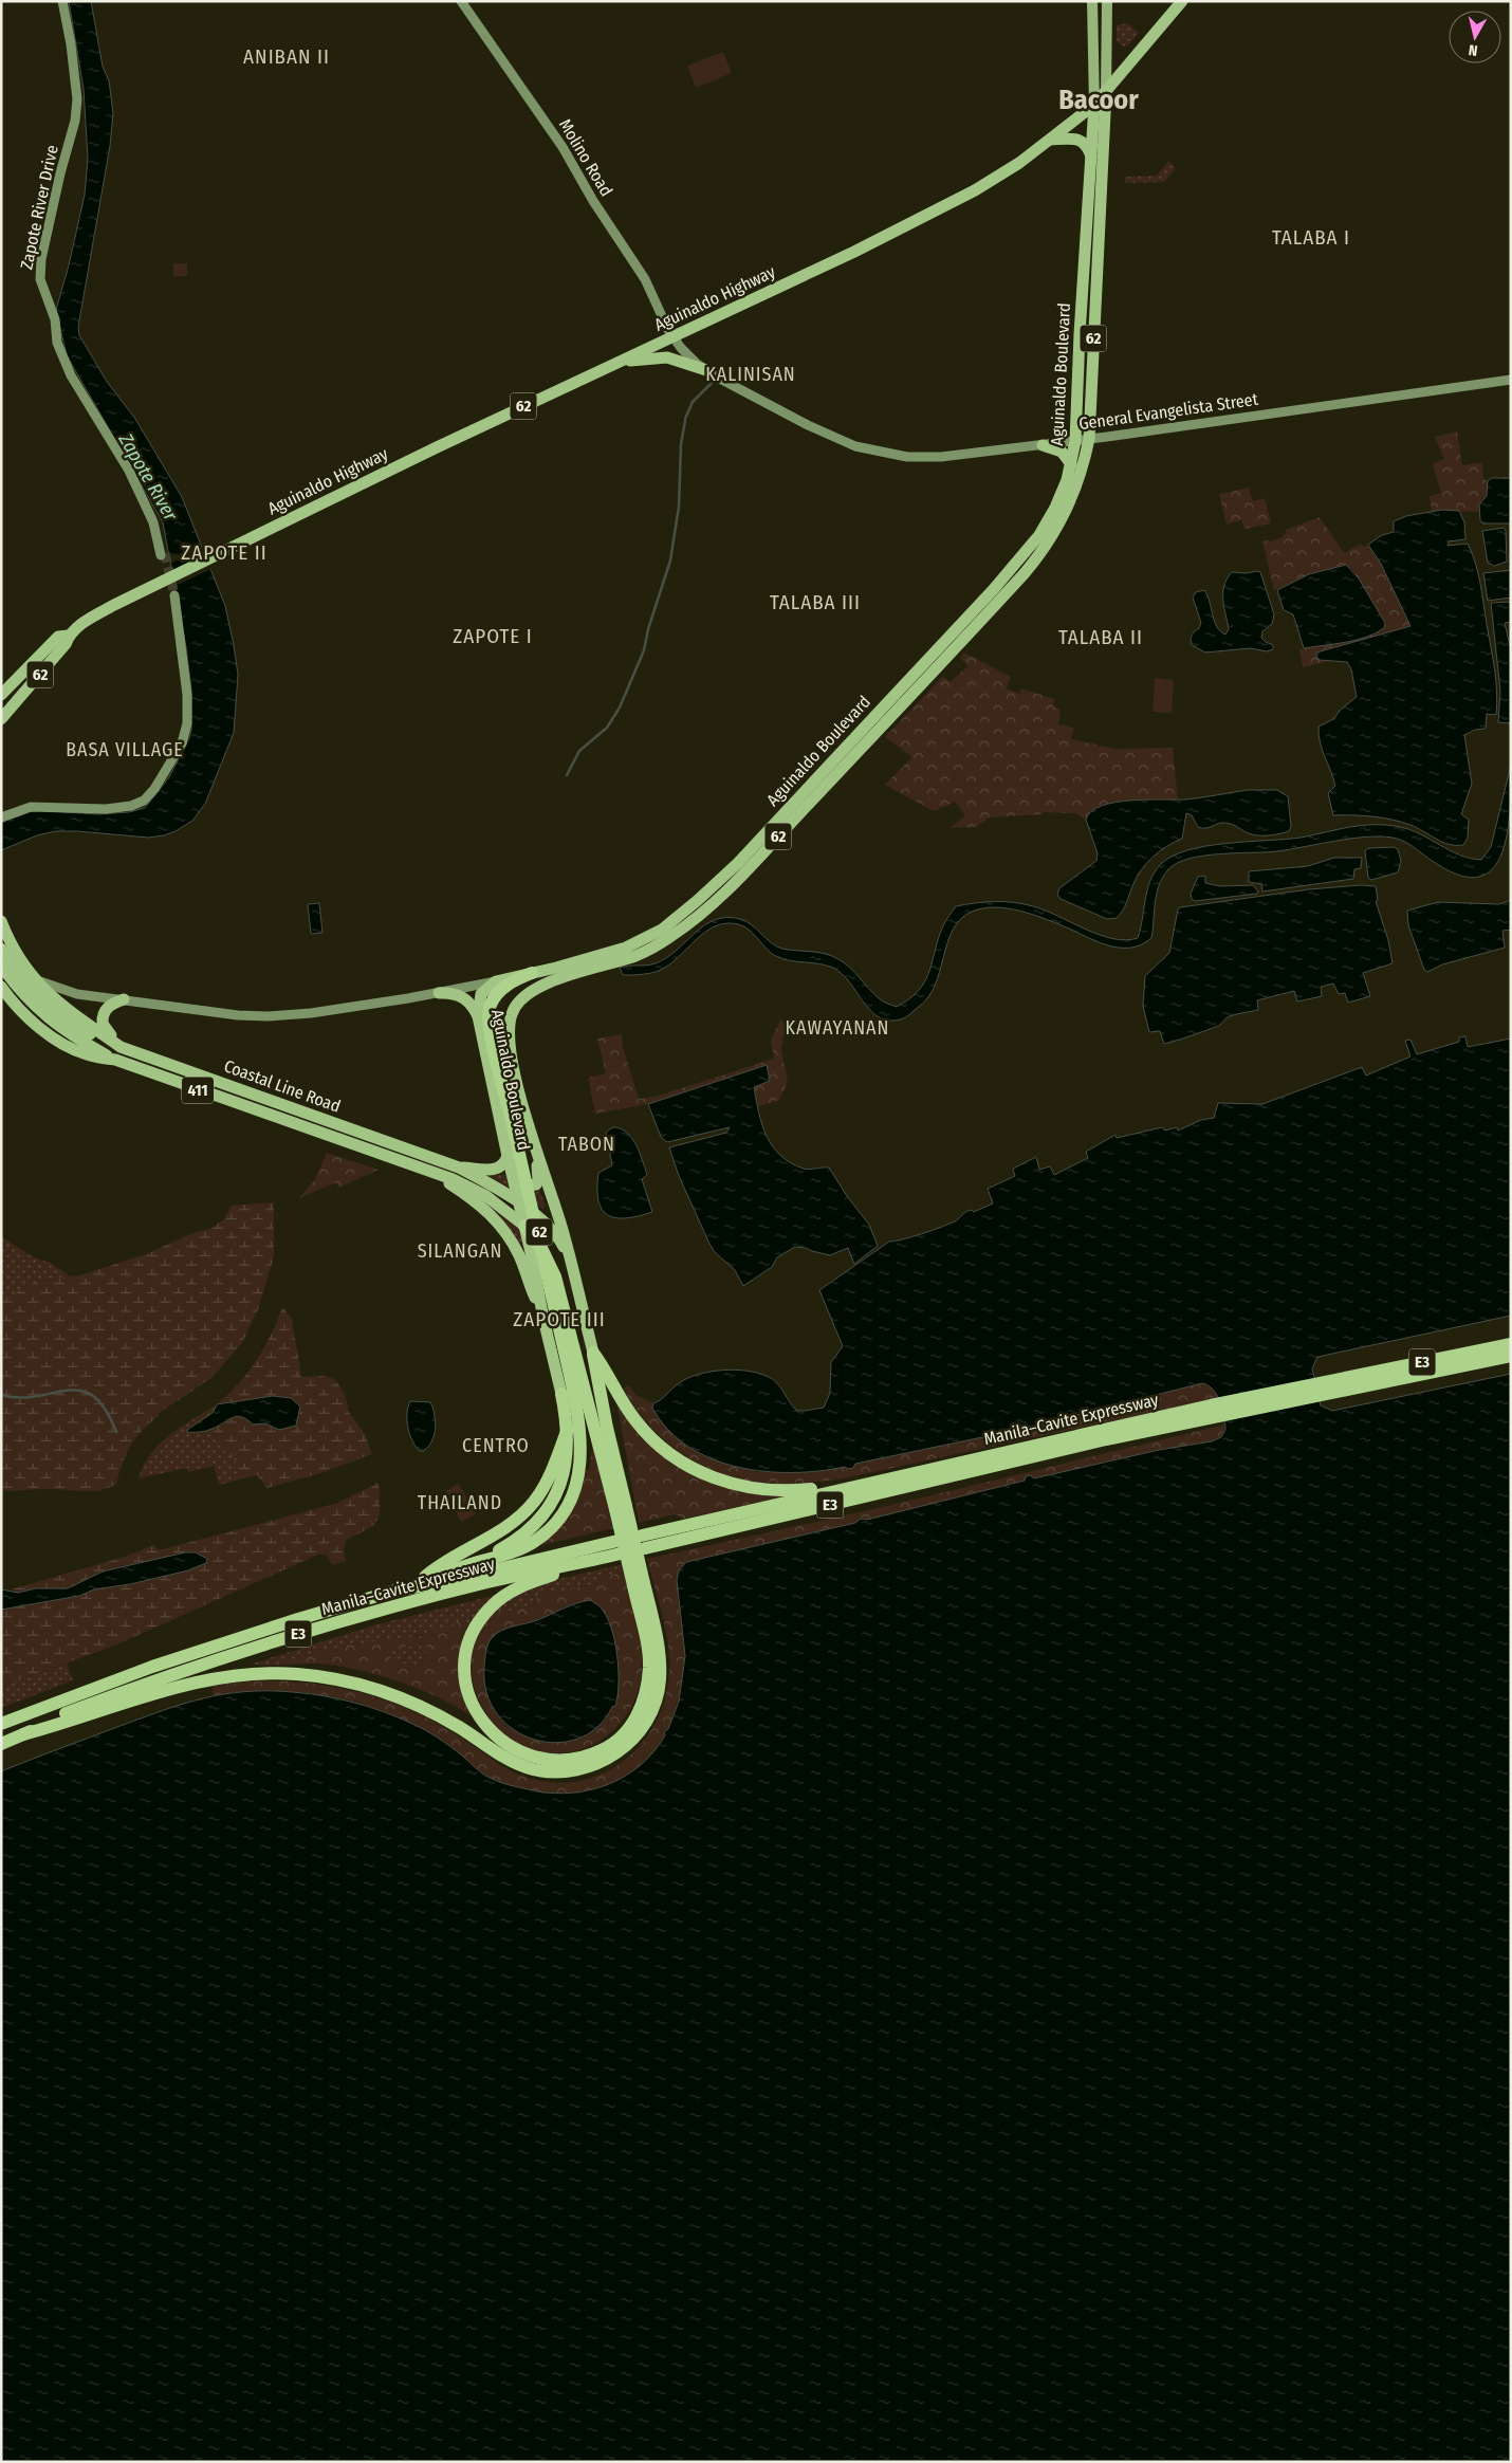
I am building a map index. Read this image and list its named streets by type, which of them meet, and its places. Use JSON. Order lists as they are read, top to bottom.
{
  "streets": {
    "highway": [
      "Aguinaldo Highway",
      "62",
      "Aguinaldo Boulevard",
      "Coastal Line Road",
      "411",
      "E3",
      "Manila–Cavite Expressway"
    ],
    "main road": ["Molino Road", "Zapote River Drive", "General Evangelista Street"]
  },
  "crossings": [
    ["Molino Road", "Aguinaldo Highway"],
    ["Molino Road", "General Evangelista Street"],
    ["Aguinaldo Highway", "62"],
    ["Aguinaldo Highway", "Aguinaldo Boulevard"],
    ["Aguinaldo Highway", "General Evangelista Street"],
    ["62", "Aguinaldo Boulevard"],
    ["Aguinaldo Boulevard", "General Evangelista Street"],
    ["Aguinaldo Boulevard", "Coastal Line Road"],
    ["Coastal Line Road", "411"]
  ],
  "districts": [
    "ANIBAN II",
    "Bacoor",
    "TALABA I",
    "KALINISAN",
    "ZAPOTE II",
    "TALABA III",
    "ZAPOTE I",
    "TALABA II",
    "BASA VILLAGE",
    "KAWAYANAN",
    "TABON",
    "SILANGAN",
    "ZAPOTE III",
    "CENTRO",
    "THAILAND"
  ],
  "water": ["Zapote River"],
  "north": "bottom"
}
